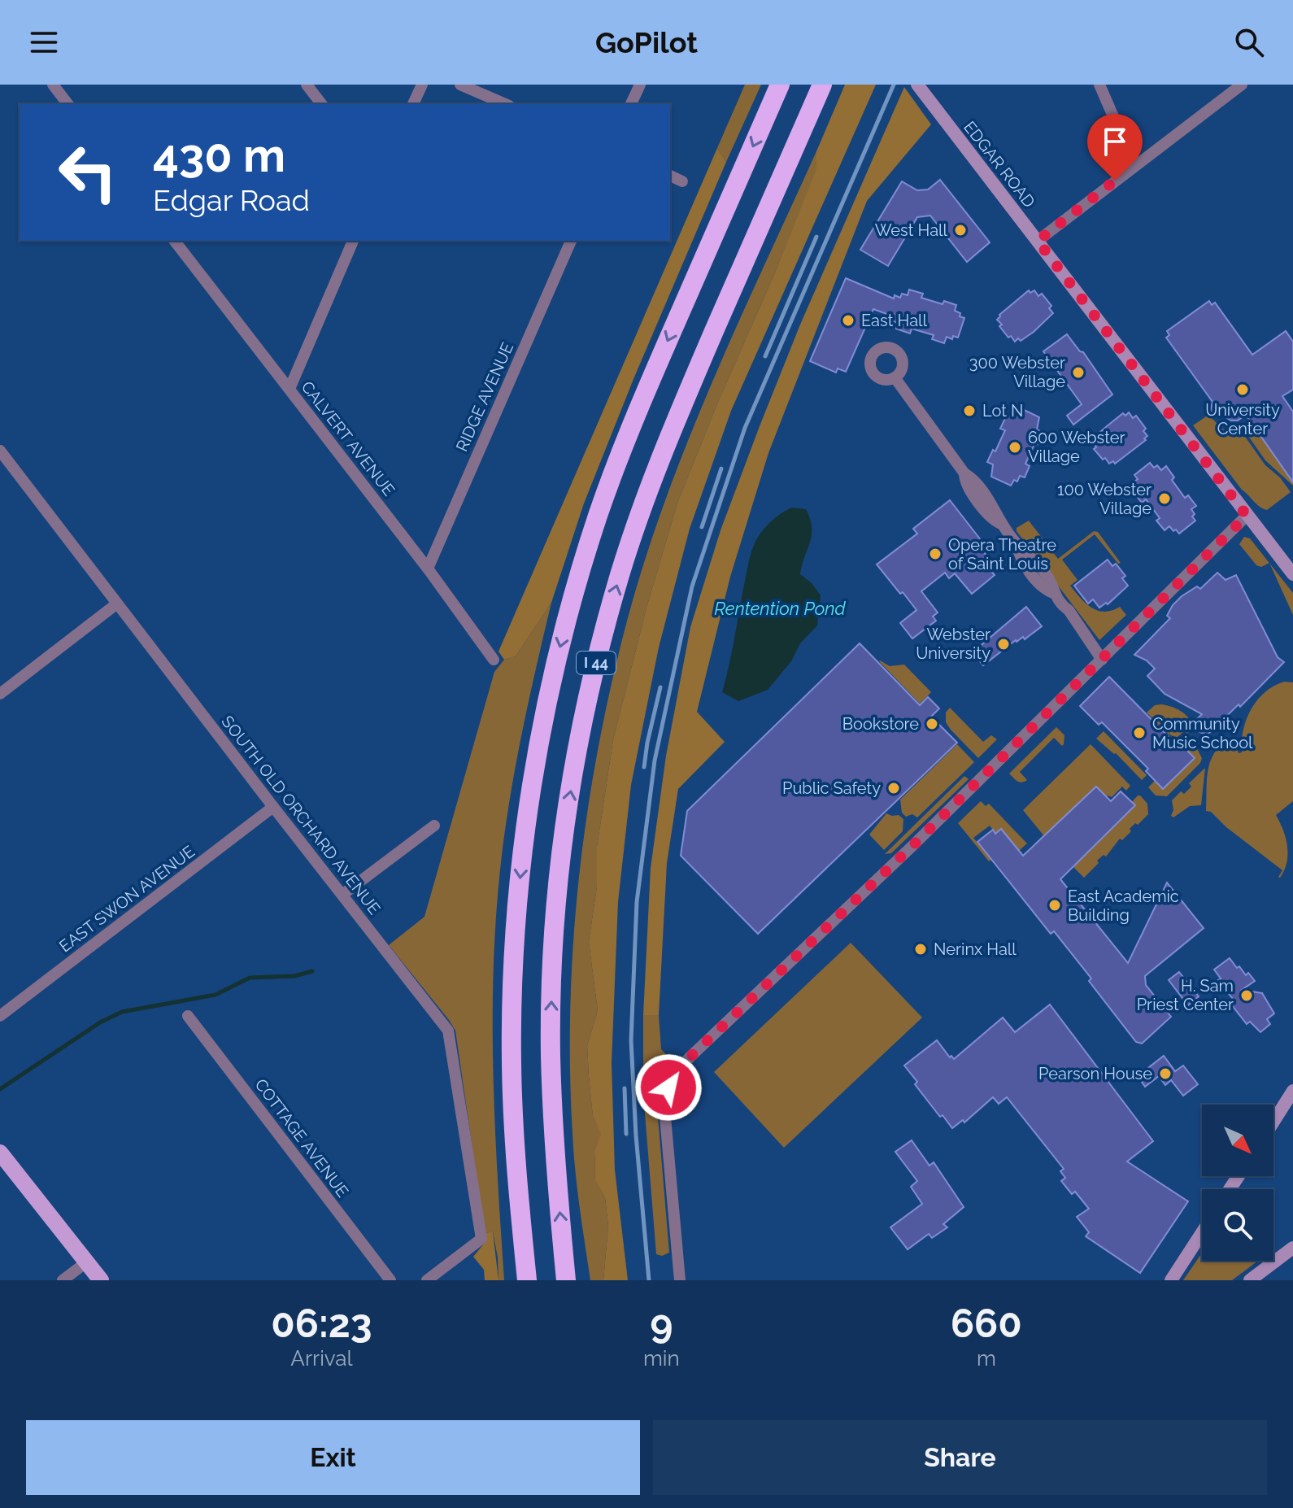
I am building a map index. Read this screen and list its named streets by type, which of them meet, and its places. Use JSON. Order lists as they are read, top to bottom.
{
  "streets": {
    "highway": ["I 44"],
    "street": [
      "EDGAR ROAD",
      "RIDGE AVENUE",
      "CALVERT AVENUE",
      "SOUTH OLD ORCHARD AVENUE",
      "EAST SWON AVENUE",
      "COTTAGE AVENUE"
    ]
  },
  "crossings": [
    ["RIDGE AVENUE", "CALVERT AVENUE"],
    ["SOUTH OLD ORCHARD AVENUE", "EAST SWON AVENUE"]
  ],
  "water": ["Rentention Pond"],
  "places": [
    "West Hall",
    "East Hall",
    "300 Webster Village",
    "University Center",
    "Lot N",
    "600 Webster Village",
    "100 Webster Village",
    "Opera Theatre of Saint Louis",
    "Webster University",
    "Bookstore",
    "Community Music School",
    "Public Safety",
    "East Academic Building",
    "Nerinx Hall",
    "H. Sam Priest Center",
    "Pearson House"
  ],
  "north": "bottom right",
  "page": {
    "header": "GoPilot",
    "turn": ["430 m", "Edgar Road"],
    "eta": [
      "06:23",
      "Arrival",
      "9",
      "min",
      "660",
      "m"
    ],
    "buttons": ["Exit", "Share"]
  }
}
